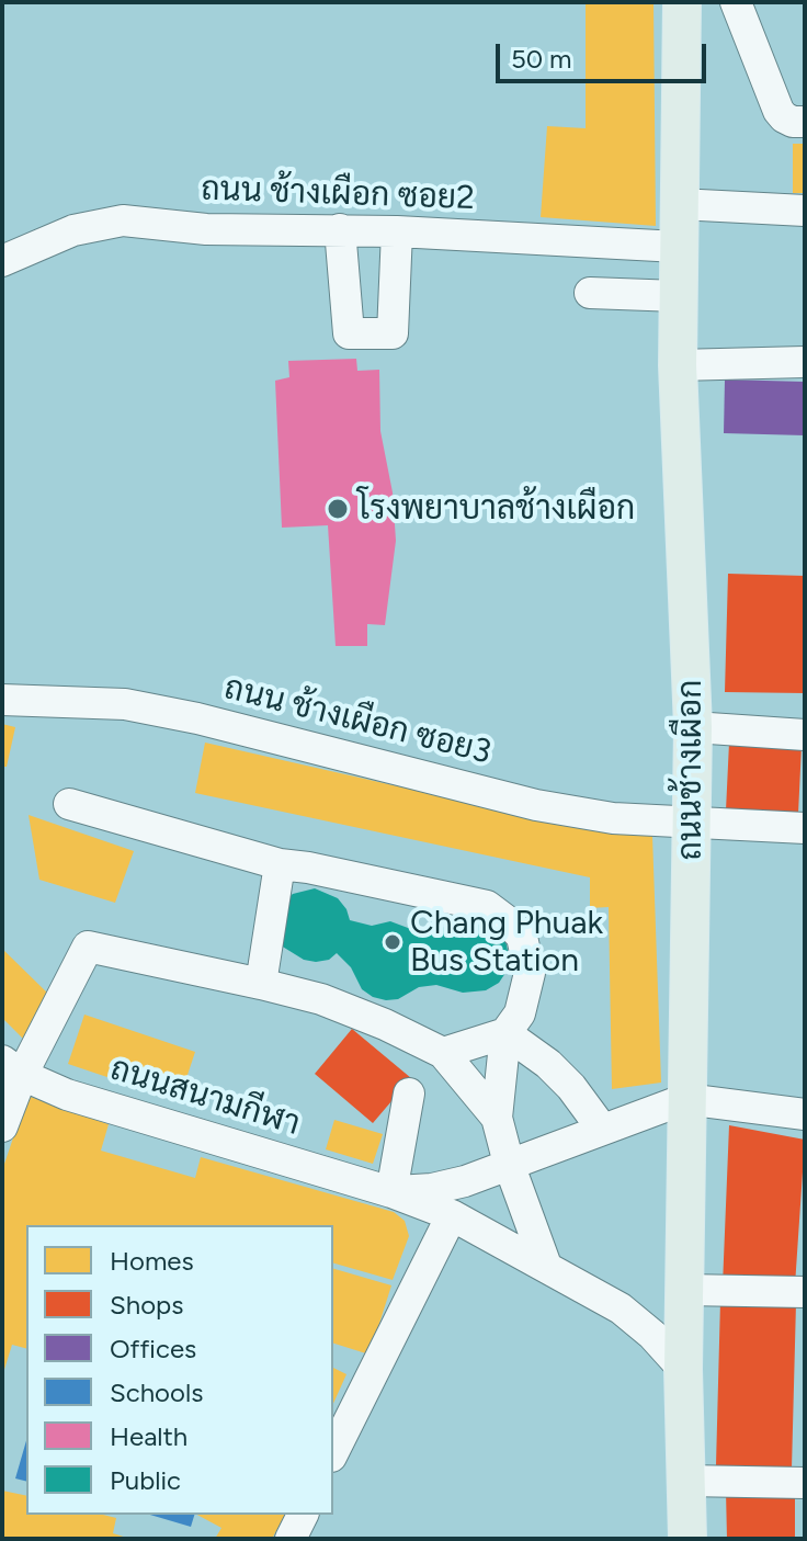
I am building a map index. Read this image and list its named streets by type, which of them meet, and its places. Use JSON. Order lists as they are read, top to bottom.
{
  "streets": {
    "main road": ["ถนนช้างเผือก"],
    "street": ["ถนน ช้างเผือก ซอย2", "ถนน ช้างเผือก ซอย3", "ถนนสนามกีฬา"]
  },
  "crossings": [
    ["ถนน ช้างเผือก ซอย2", "ถนนช้างเผือก"],
    ["ถนน ช้างเผือก ซอย3", "ถนนช้างเผือก"],
    ["ถนนช้างเผือก", "ถนนสนามกีฬา"]
  ],
  "places": ["โรงพยาบาลช้างเผือก", "Chang Phuak Bus Station"],
  "legend": [
    "Homes",
    "Shops",
    "Offices",
    "Schools",
    "Health",
    "Public"
  ],
  "scale_bar": "50 m"
}
